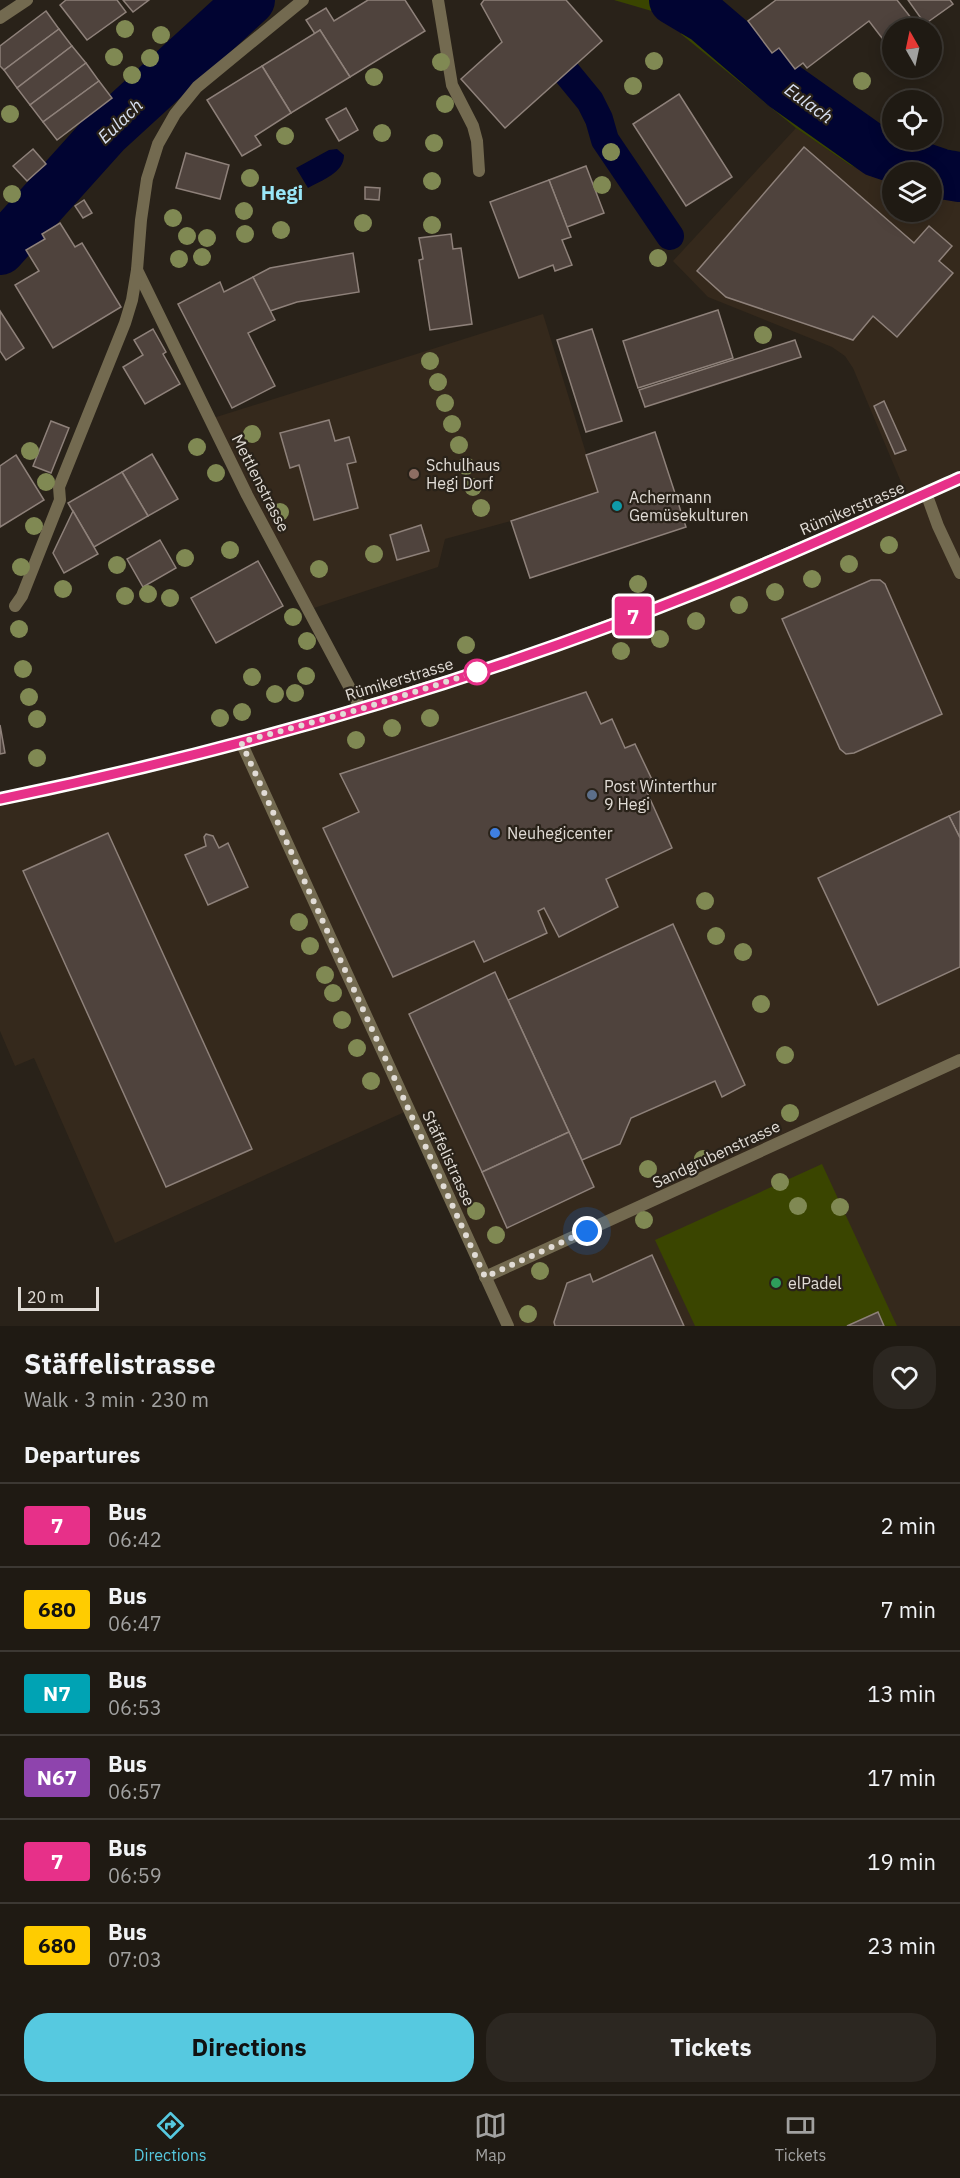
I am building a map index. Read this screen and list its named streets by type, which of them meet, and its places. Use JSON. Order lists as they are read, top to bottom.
{
  "streets": {
    "main road": ["Rümikerstrasse"],
    "street": ["Mettlenstrasse", "Sandgrubenstrasse", "Stäffelistrasse"]
  },
  "crossings": [
    ["Mettlenstrasse", "Rümikerstrasse"],
    ["Rümikerstrasse", "Stäffelistrasse"],
    ["Sandgrubenstrasse", "Stäffelistrasse"]
  ],
  "districts": ["Hegi"],
  "water": ["Eulach"],
  "places": [
    "Schulhaus Hegi Dorf",
    "Achermann Gemüsekulturen",
    "Post Winterthur 9 Hegi",
    "Neuhegicenter",
    "elPadel"
  ],
  "lines": ["bus line 7"],
  "scale_bar": "20 m",
  "north": "top",
  "page": {
    "on_map": "7",
    "scale": "20 m",
    "heading": [
      ["Stäffelistrasse", "Walk · 3 min · 230 m"],
      "Departures"
    ],
    "list": [
      {
        "mark": "7",
        "name": "Bus",
        "note": "06:42",
        "value": "2 min"
      },
      {
        "mark": "680",
        "name": "Bus",
        "note": "06:47",
        "value": "7 min"
      },
      {
        "mark": "N7",
        "name": "Bus",
        "note": "06:53",
        "value": "13 min"
      },
      {
        "mark": "N67",
        "name": "Bus",
        "note": "06:57",
        "value": "17 min"
      },
      {
        "mark": "7",
        "name": "Bus",
        "note": "06:59",
        "value": "19 min"
      },
      {
        "mark": "680",
        "name": "Bus",
        "note": "07:03",
        "value": "23 min"
      }
    ],
    "buttons": ["Directions", "Tickets"],
    "tabs": ["Directions", "Map", "Tickets"]
  }
}
